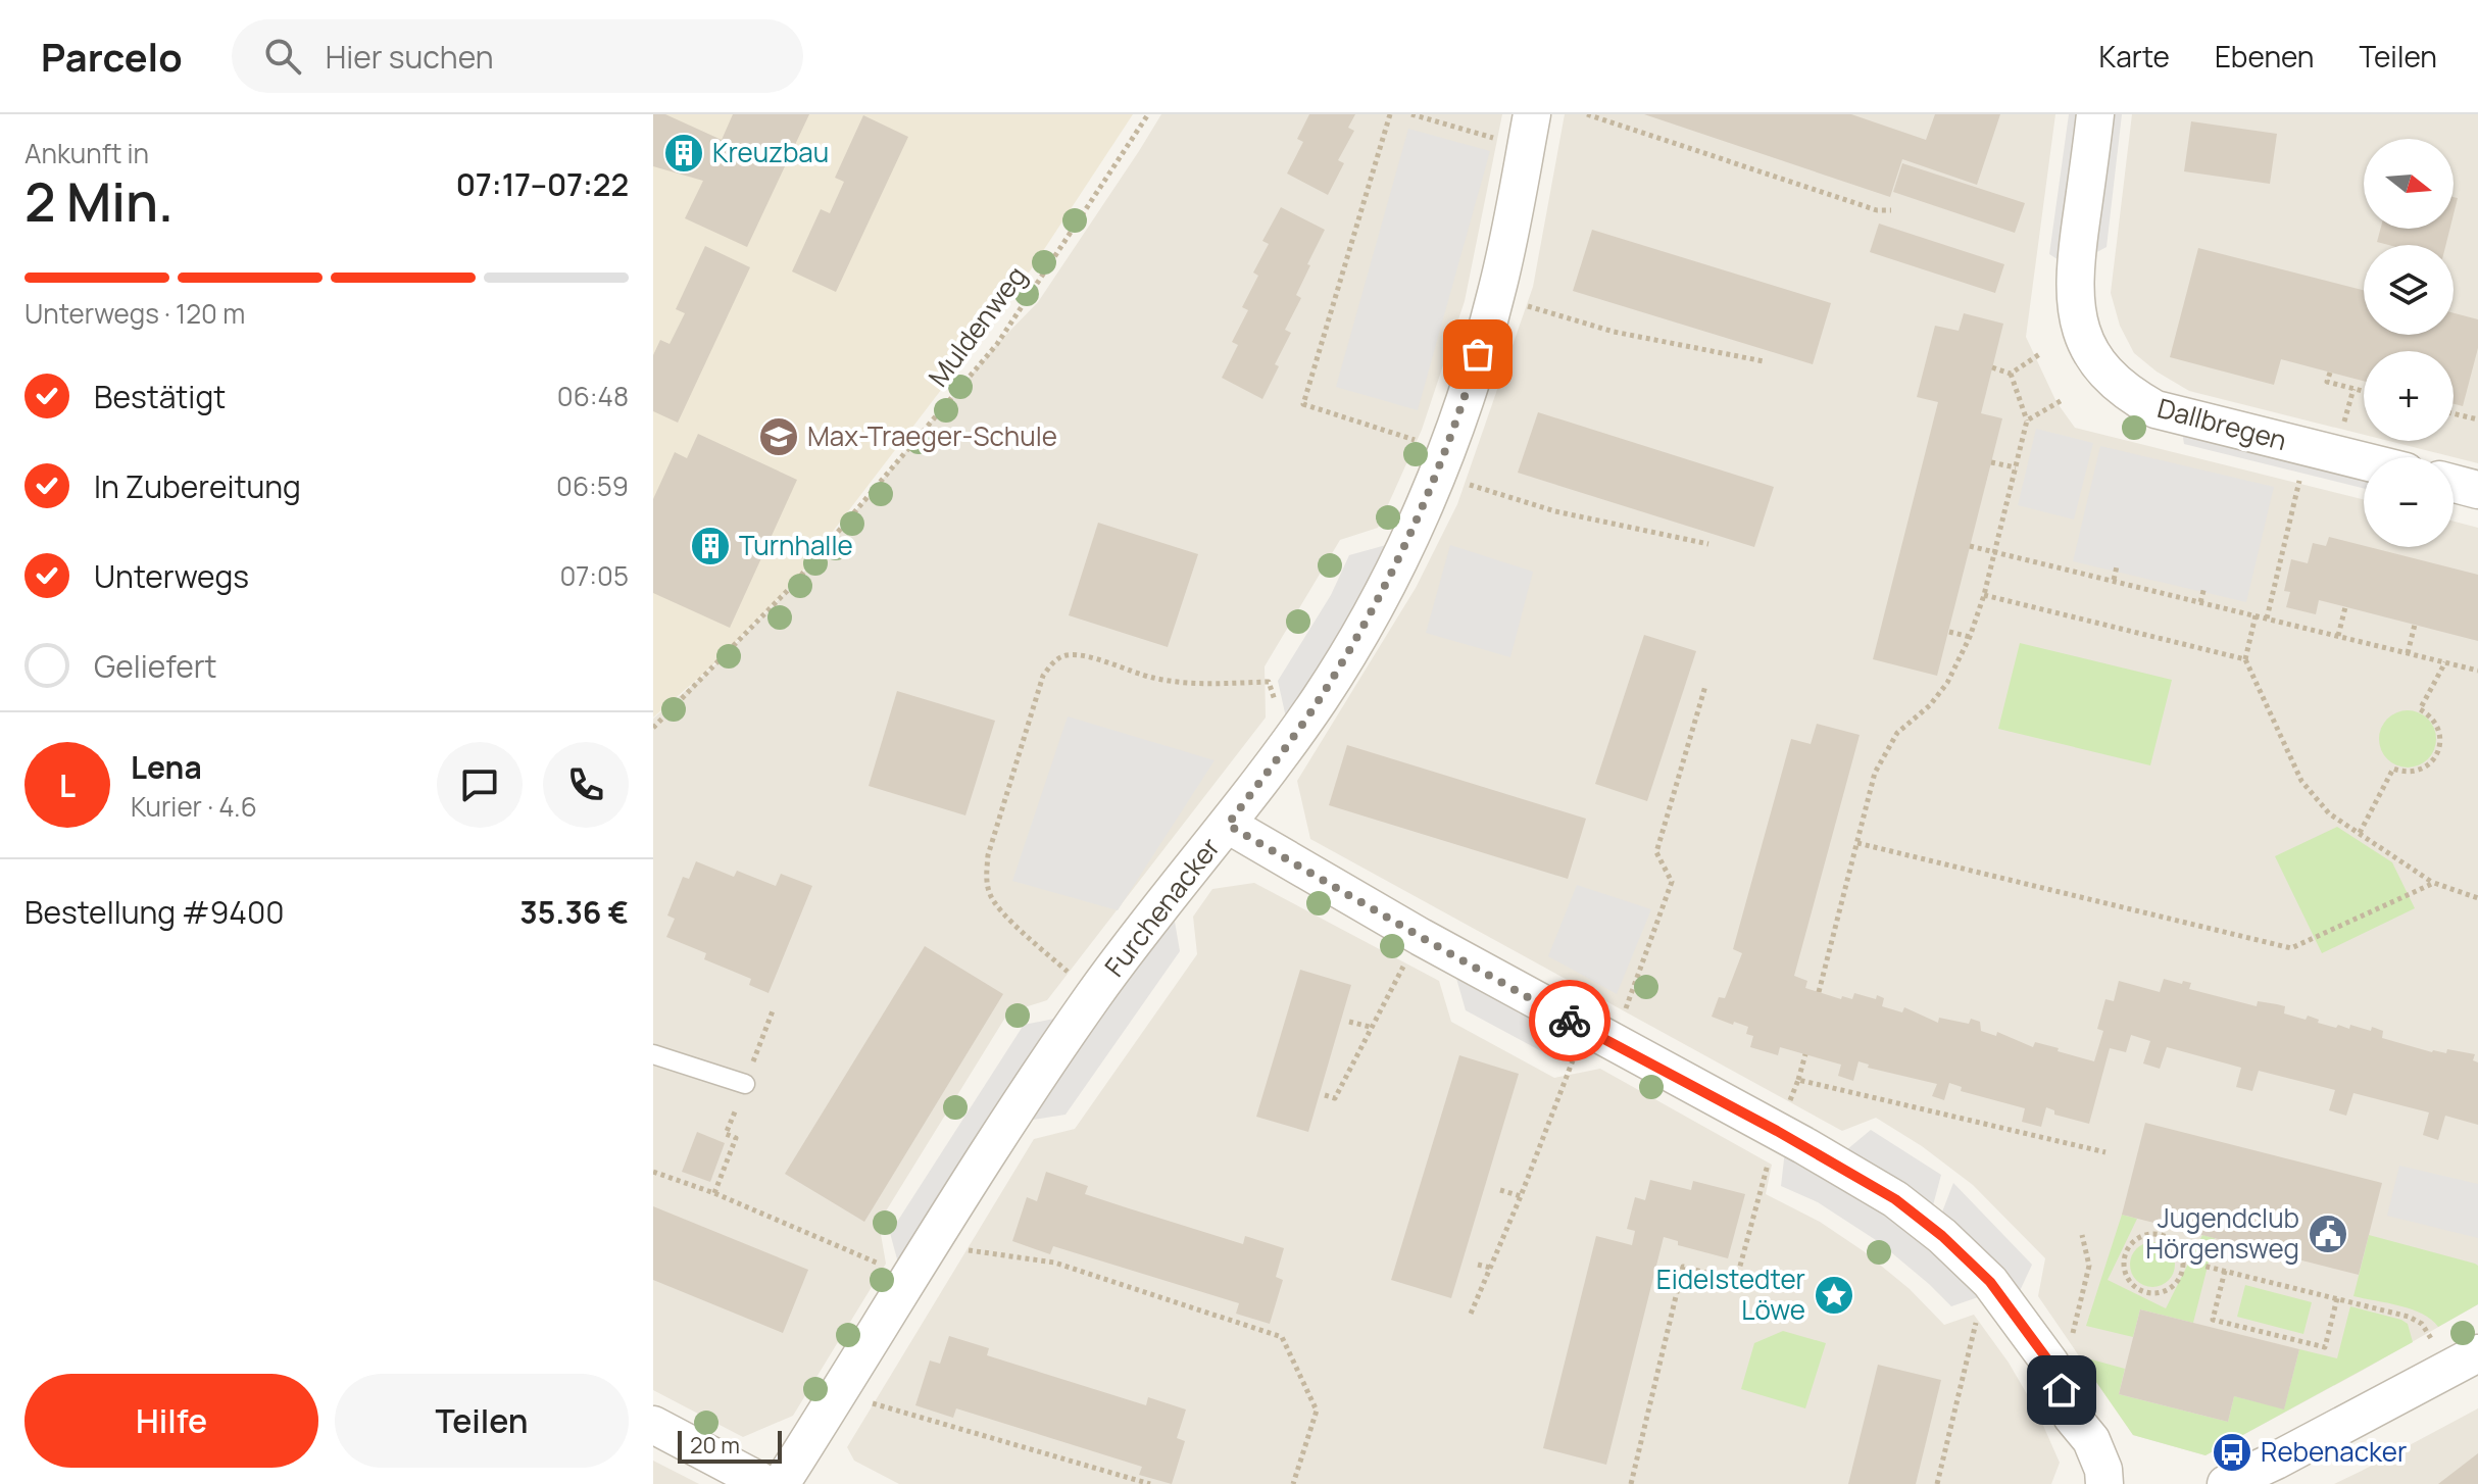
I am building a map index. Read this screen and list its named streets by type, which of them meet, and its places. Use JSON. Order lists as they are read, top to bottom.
{
  "streets": {
    "street": ["Dallbregen", "Furchenacker"],
    "path": ["Muldenweg"]
  },
  "places": {
    "building": ["Kreuzbau", "Turnhalle"],
    "school or university": ["Max-Traeger-Schule"],
    "public building": ["Jugendclub Hörgensweg"],
    "place": ["Eidelstedter Löwe"],
    "bus stop": ["Rebenacker"]
  },
  "scale_bar": "20 m",
  "north": "right",
  "page": {
    "header": "Parcelo",
    "search": "Hier suchen",
    "nav": ["Karte", "Ebenen", "Teilen"],
    "heading": ["2 Min.", "Ankunft in", "07:17–07:22"],
    "panel": [
      "Lena",
      "Kurier · 4.6",
      "Bestellung #9400",
      "35.36 €"
    ],
    "map_buttons": ["+", "−"],
    "bar": "Unterwegs · 120 m",
    "list": [
      ["Bestätigt", "06:48"],
      ["In Zubereitung", "06:59"],
      ["Unterwegs", "07:05"],
      "Geliefert"
    ],
    "round": "L",
    "buttons": ["Hilfe", "Teilen"],
    "scale": "20 m"
  }
}
